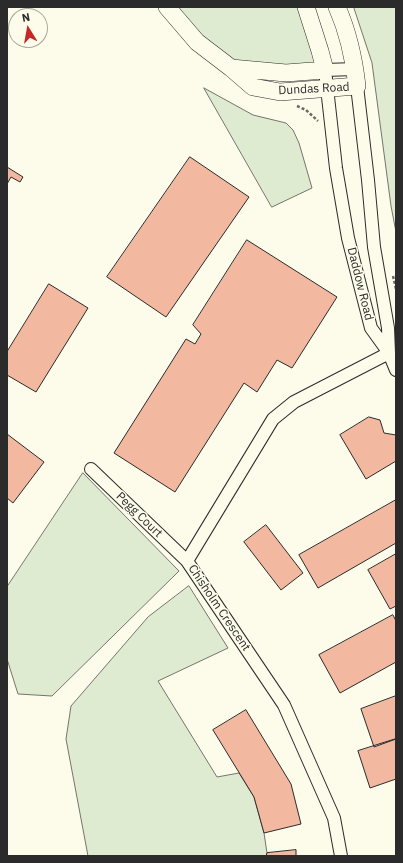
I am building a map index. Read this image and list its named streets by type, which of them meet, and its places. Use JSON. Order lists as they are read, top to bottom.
{
  "streets": {
    "main road": ["Dundas Road", "Daddow Road"],
    "street": ["Pegg Court", "Chisholm Crescent"]
  },
  "crossings": [
    ["Dundas Road", "Daddow Road"],
    ["Daddow Road", "Chisholm Crescent"],
    ["Pegg Court", "Chisholm Crescent"]
  ],
  "north": "top"
}
